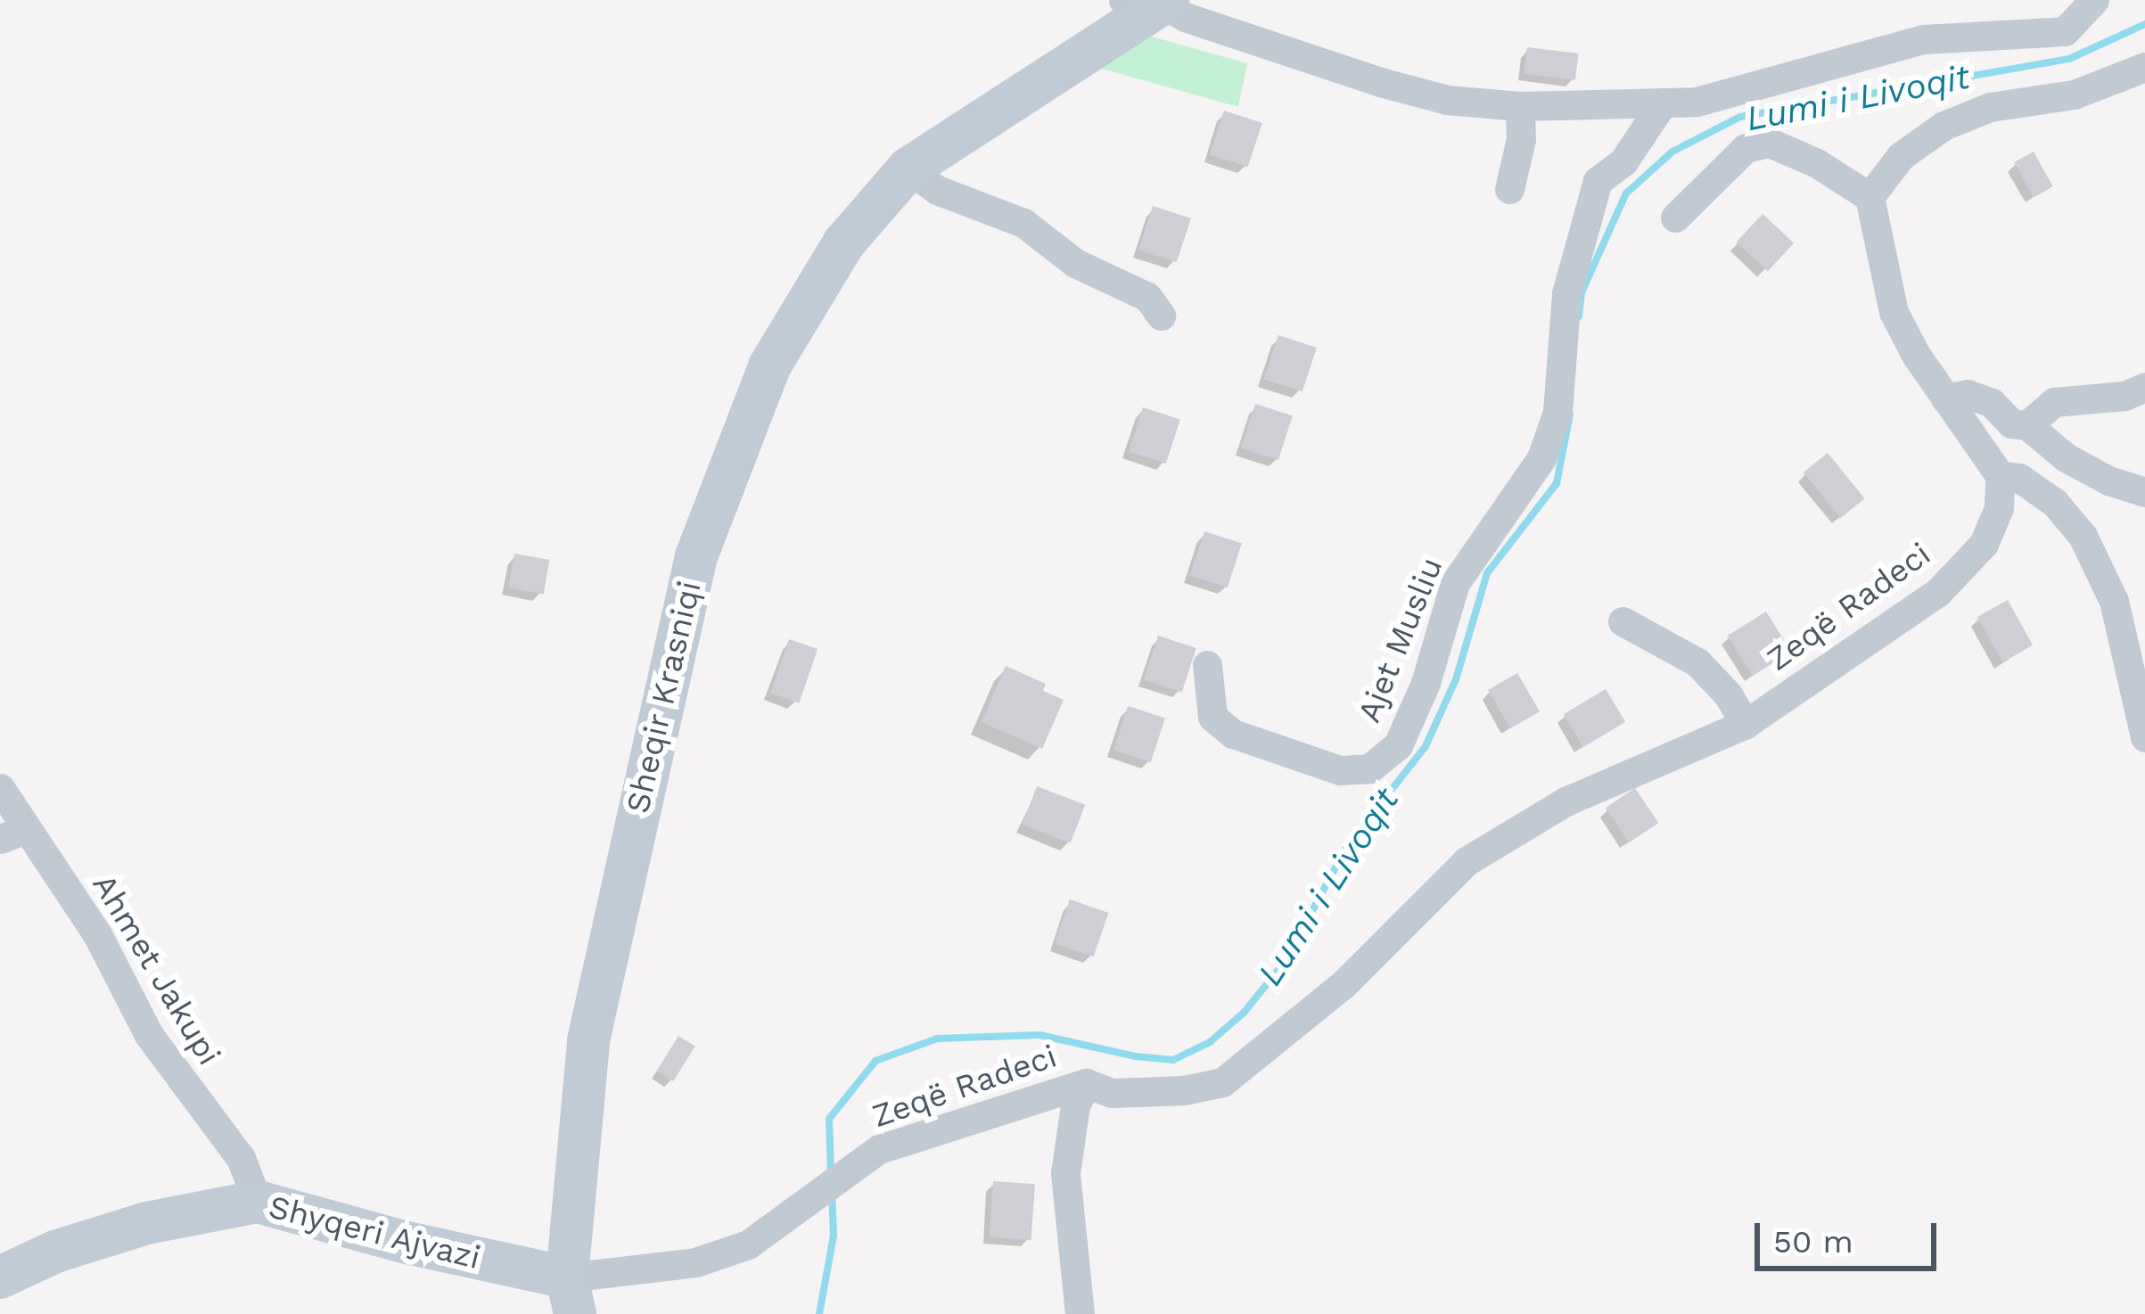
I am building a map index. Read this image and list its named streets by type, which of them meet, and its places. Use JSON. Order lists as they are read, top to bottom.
{
  "streets": {
    "street": [
      "Zeqë Radeci",
      "Ajet Musliu",
      "Sheqir Krasniqi",
      "Ahmet Jakupi",
      "Shyqeri Ajvazi"
    ]
  },
  "crossings": [
    ["Zeqë Radeci", "Sheqir Krasniqi"],
    ["Zeqë Radeci", "Shyqeri Ajvazi"],
    ["Sheqir Krasniqi", "Shyqeri Ajvazi"],
    ["Ahmet Jakupi", "Shyqeri Ajvazi"]
  ],
  "water": ["Lumi i Livoqit"],
  "scale_bar": "50 m"
}
